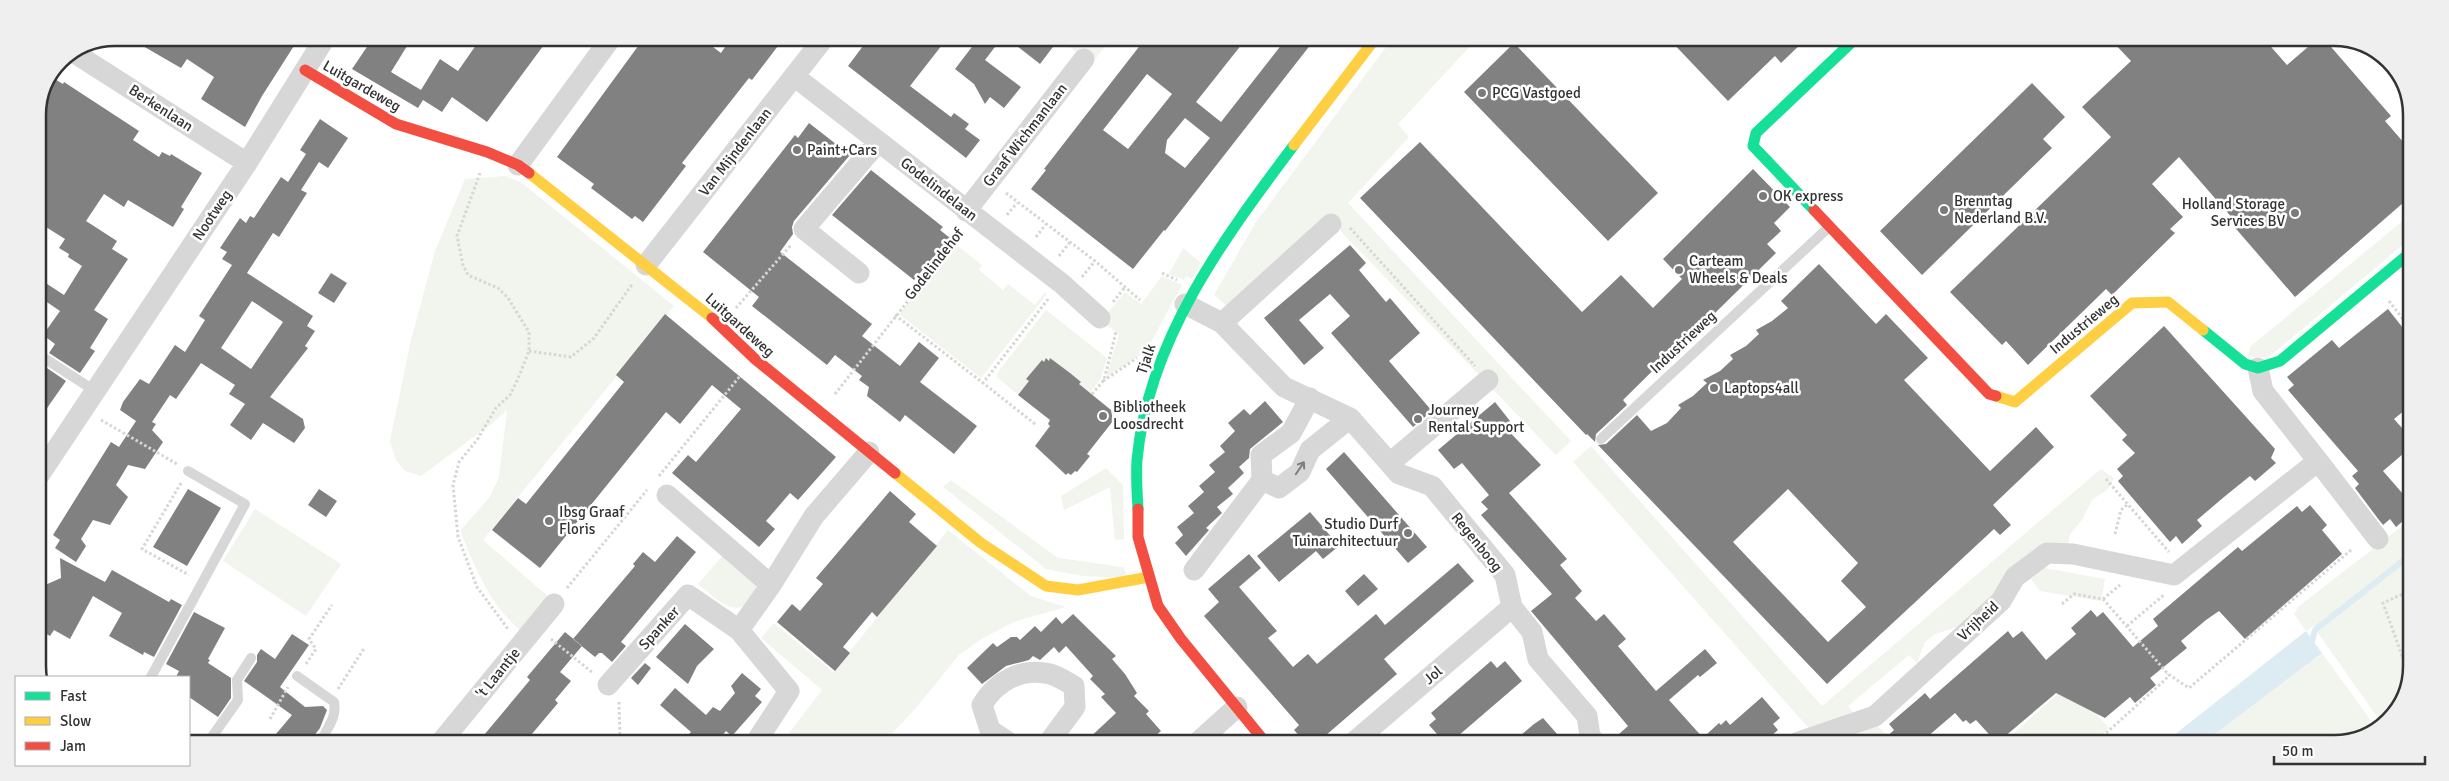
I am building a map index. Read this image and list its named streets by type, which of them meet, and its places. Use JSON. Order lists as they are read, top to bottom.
{
  "streets": {
    "street": [
      "Luitgardeweg",
      "Berkenlaan",
      "Graaf Wichmanlaan",
      "Van Mijndenlaan",
      "Godelindelaan",
      "Nootweg",
      "Industrieweg",
      "Tjalk",
      "Regenboog",
      "Vrijheid",
      "Spanker",
      "'t Laantje",
      "Jol"
    ],
    "path": ["Godelindehof"]
  },
  "crossings": [
    ["Luitgardeweg", "Van Mijndenlaan"],
    ["Luitgardeweg", "Nootweg"],
    ["Luitgardeweg", "Godelindehof"],
    ["Luitgardeweg", "Tjalk"],
    ["Berkenlaan", "Nootweg"],
    ["Graaf Wichmanlaan", "Godelindelaan"],
    ["Graaf Wichmanlaan", "Godelindehof"],
    ["Van Mijndenlaan", "Godelindelaan"],
    ["Godelindelaan", "Godelindehof"],
    ["Tjalk", "Regenboog"],
    ["Regenboog", "Jol"]
  ],
  "places": [
    "PCG Vastgoed",
    "Paint+Cars",
    "OK express",
    "Brenntag Nederland B.V.",
    "Holland Storage Services BV",
    "Carteam Wheels & Deals",
    "Laptops4all",
    "Bibliotheek Loosdrecht",
    "Journey Rental Support",
    "Ibsg Graaf Floris",
    "Studio Durf Tuinarchitectuur"
  ],
  "legend": ["Fast", "Slow", "Jam"],
  "scale_bar": "50 m"
}
